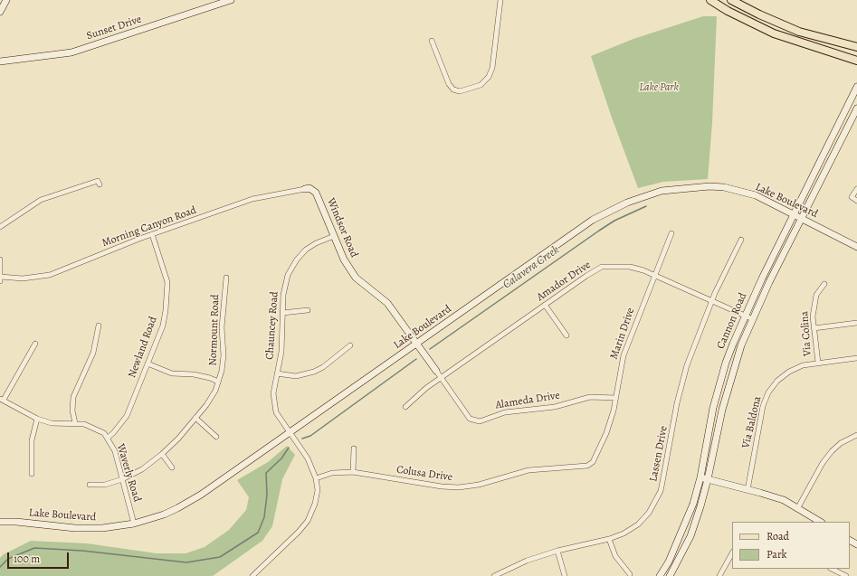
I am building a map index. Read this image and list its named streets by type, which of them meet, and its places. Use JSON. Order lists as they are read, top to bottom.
{
  "streets": {
    "main road": [
      "Sunset Drive",
      "Lake Boulevard",
      "Windsor Road",
      "Cannon Road",
      "Alameda Drive"
    ],
    "street": [
      "Morning Canyon Road",
      "Amador Drive",
      "Chauncey Road",
      "Normount Road",
      "Marin Drive",
      "Via Colina",
      "Newland Road",
      "Via Baldona",
      "Lassen Drive",
      "Waverly Road",
      "Colusa Drive"
    ]
  },
  "crossings": [
    ["Lake Boulevard", "Windsor Road"],
    ["Lake Boulevard", "Cannon Road"],
    ["Lake Boulevard", "Chauncey Road"],
    ["Lake Boulevard", "Alameda Drive"],
    ["Lake Boulevard", "Waverly Road"],
    ["Morning Canyon Road", "Windsor Road"],
    ["Morning Canyon Road", "Newland Road"],
    ["Windsor Road", "Chauncey Road"],
    ["Windsor Road", "Alameda Drive"],
    ["Amador Drive", "Cannon Road"],
    ["Amador Drive", "Marin Drive"],
    ["Amador Drive", "Alameda Drive"],
    ["Amador Drive", "Lassen Drive"],
    ["Chauncey Road", "Colusa Drive"],
    ["Normount Road", "Waverly Road"],
    ["Marin Drive", "Alameda Drive"],
    ["Marin Drive", "Colusa Drive"],
    ["Via Colina", "Via Baldona"],
    ["Newland Road", "Waverly Road"]
  ],
  "water": ["Calavera Creek"],
  "parks": ["Lake Park"],
  "legend": ["Road", "Park"],
  "scale_bar": "100 m"
}
